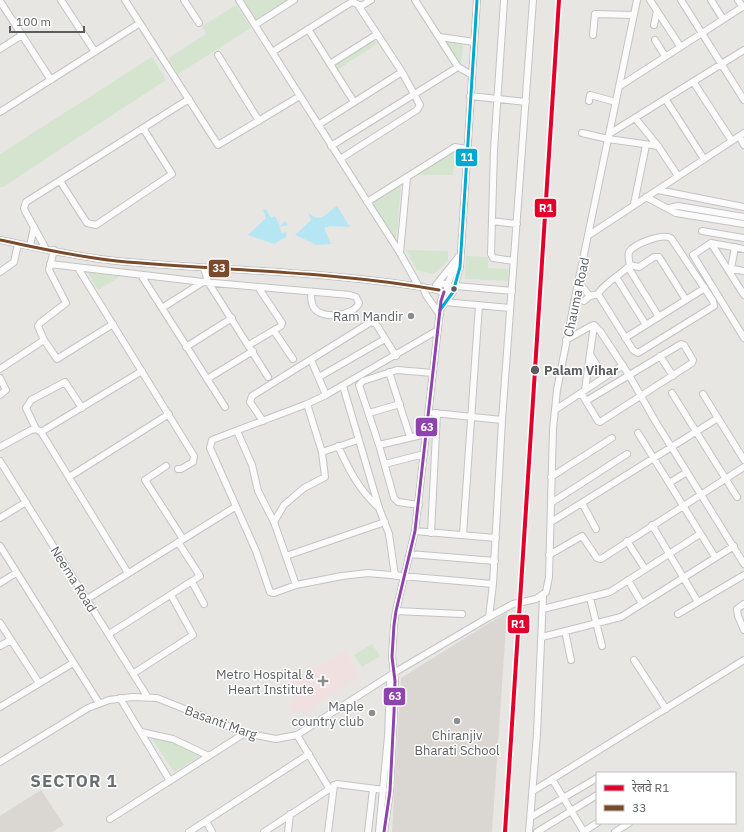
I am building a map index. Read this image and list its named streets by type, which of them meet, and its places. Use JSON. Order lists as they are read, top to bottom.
{
  "streets": {
    "street": ["Chauma Road", "Neema Road", "Basanti Marg"]
  },
  "crossings": [
    ["Chauma Road", "Basanti Marg"],
    ["Neema Road", "Basanti Marg"]
  ],
  "districts": ["SECTOR 1"],
  "places": {
    "other": [
      "Ram Mandir",
      "Palam Vihar",
      "Maple country club",
      "Chiranjiv Bharati School"
    ],
    "health": ["Metro Hospital & Heart Institute"]
  },
  "lines": [
    "rail line R1",
    "transit line 11",
    "transit line 33",
    "transit line 63"
  ],
  "legend": ["रेलवे R1", "33"],
  "scale_bar": "100 m"
}
